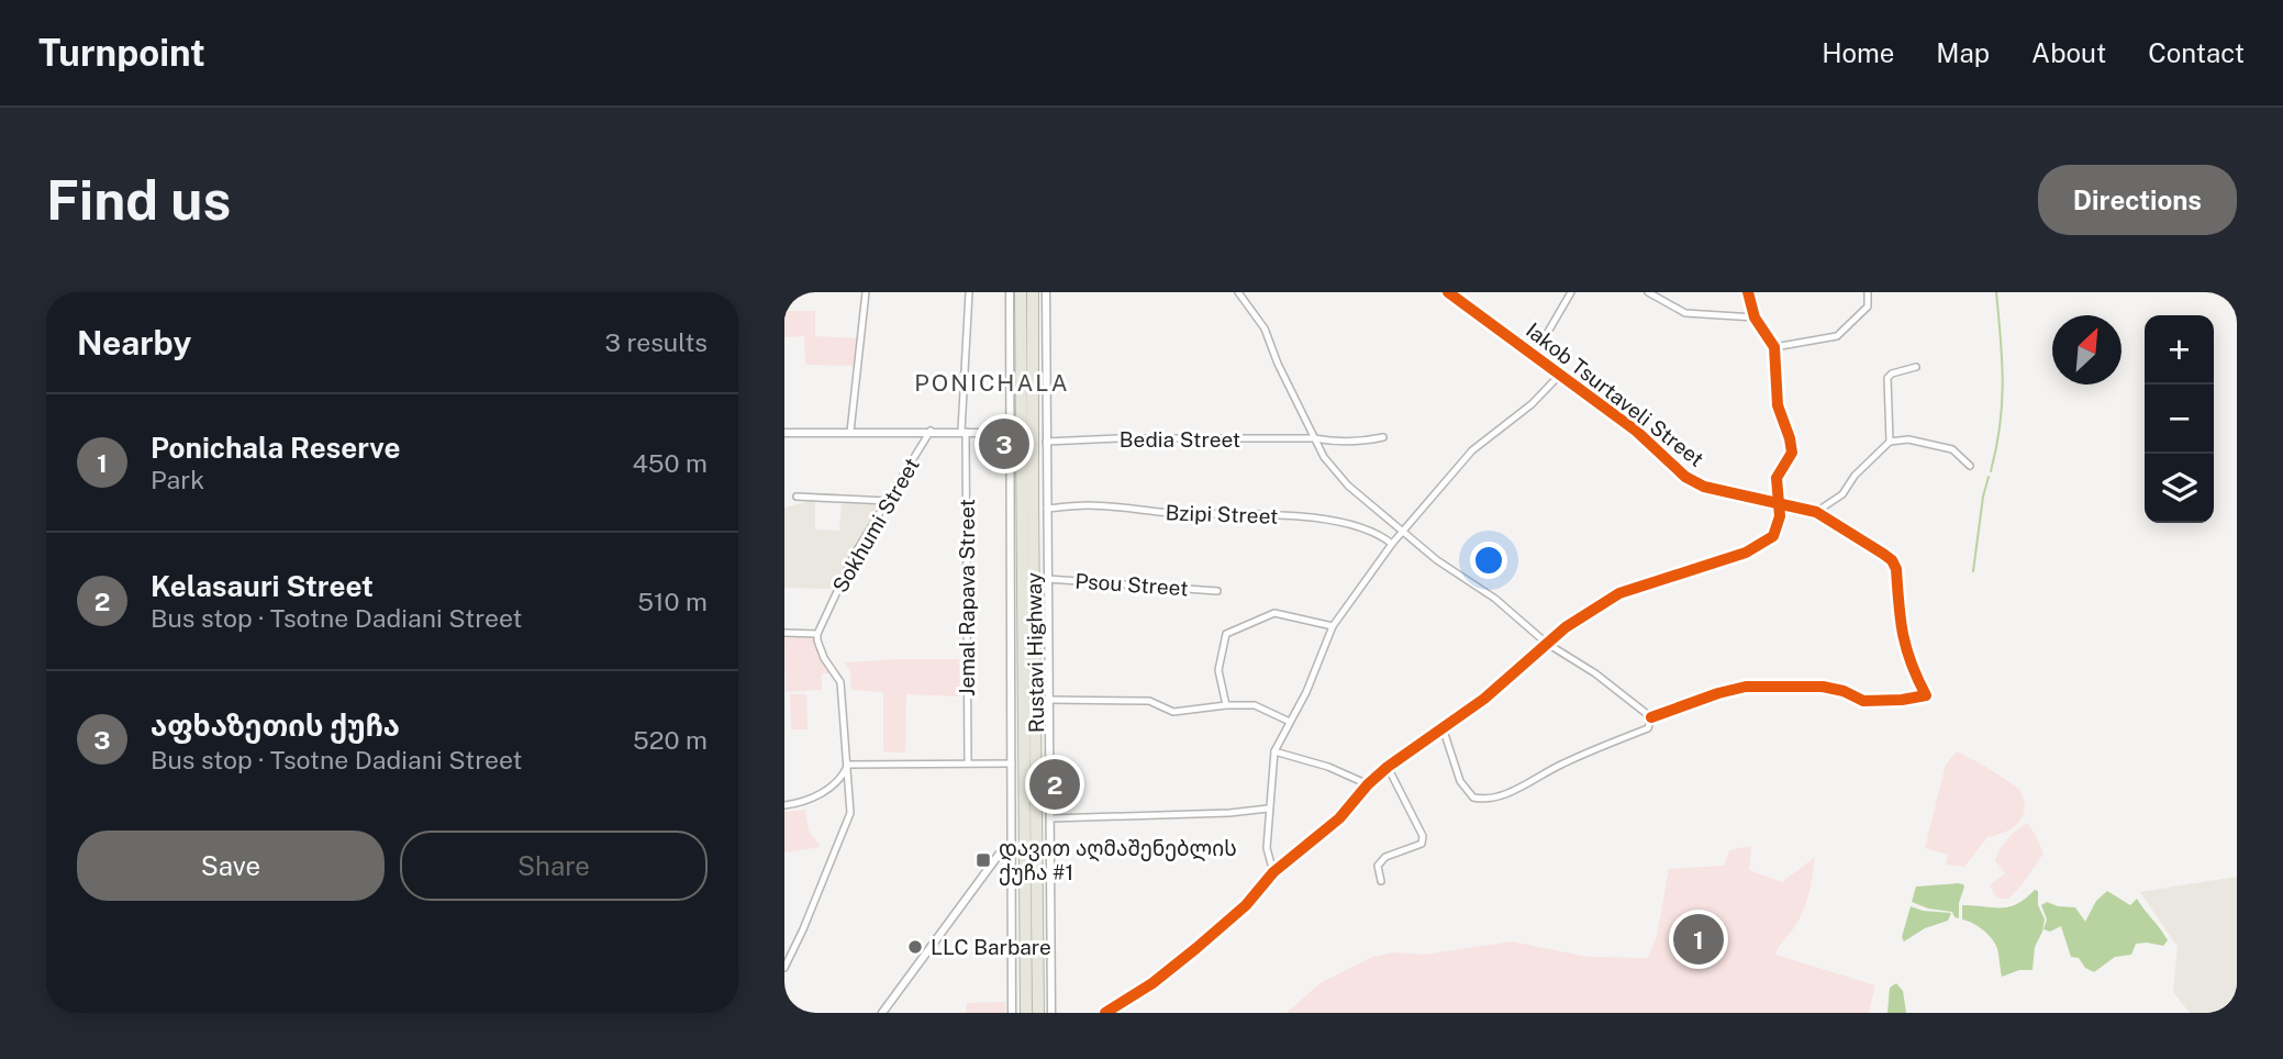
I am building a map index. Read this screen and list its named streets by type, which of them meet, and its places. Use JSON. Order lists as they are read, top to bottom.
{
  "streets": {
    "highway": ["Rustavi Highway"],
    "street": [
      "Iakob Tsurtaveli Street",
      "Bedia Street",
      "Bzipi Street",
      "Sokhumi Street",
      "Psou Street",
      "Jemal Rapava Street"
    ]
  },
  "districts": ["PONICHALA"],
  "places": {
    "transit": ["დავით აღმაშენებლის ქუჩა #1"],
    "other": ["LLC Barbare"]
  },
  "north": "top right",
  "page": {
    "header": "Turnpoint",
    "nav": [
      "Home",
      "Map",
      "About",
      "Contact"
    ],
    "buttons": [
      "Directions",
      ["Save", "Share"]
    ],
    "title": "Find us",
    "heading": ["Nearby", "3 results"],
    "map_buttons": ["+", "−"],
    "list": [
      {
        "mark": "1",
        "name": "Ponichala Reserve",
        "note": "Park",
        "value": "450 m"
      },
      {
        "mark": "2",
        "name": "Kelasauri Street",
        "note": "Bus stop · Tsotne Dadiani Street",
        "value": "510 m"
      },
      {
        "mark": "3",
        "name": "აფხაზეთის ქუჩა",
        "note": "Bus stop · Tsotne Dadiani Street",
        "value": "520 m"
      }
    ],
    "pins": ["3", "2", "1"]
  }
}
